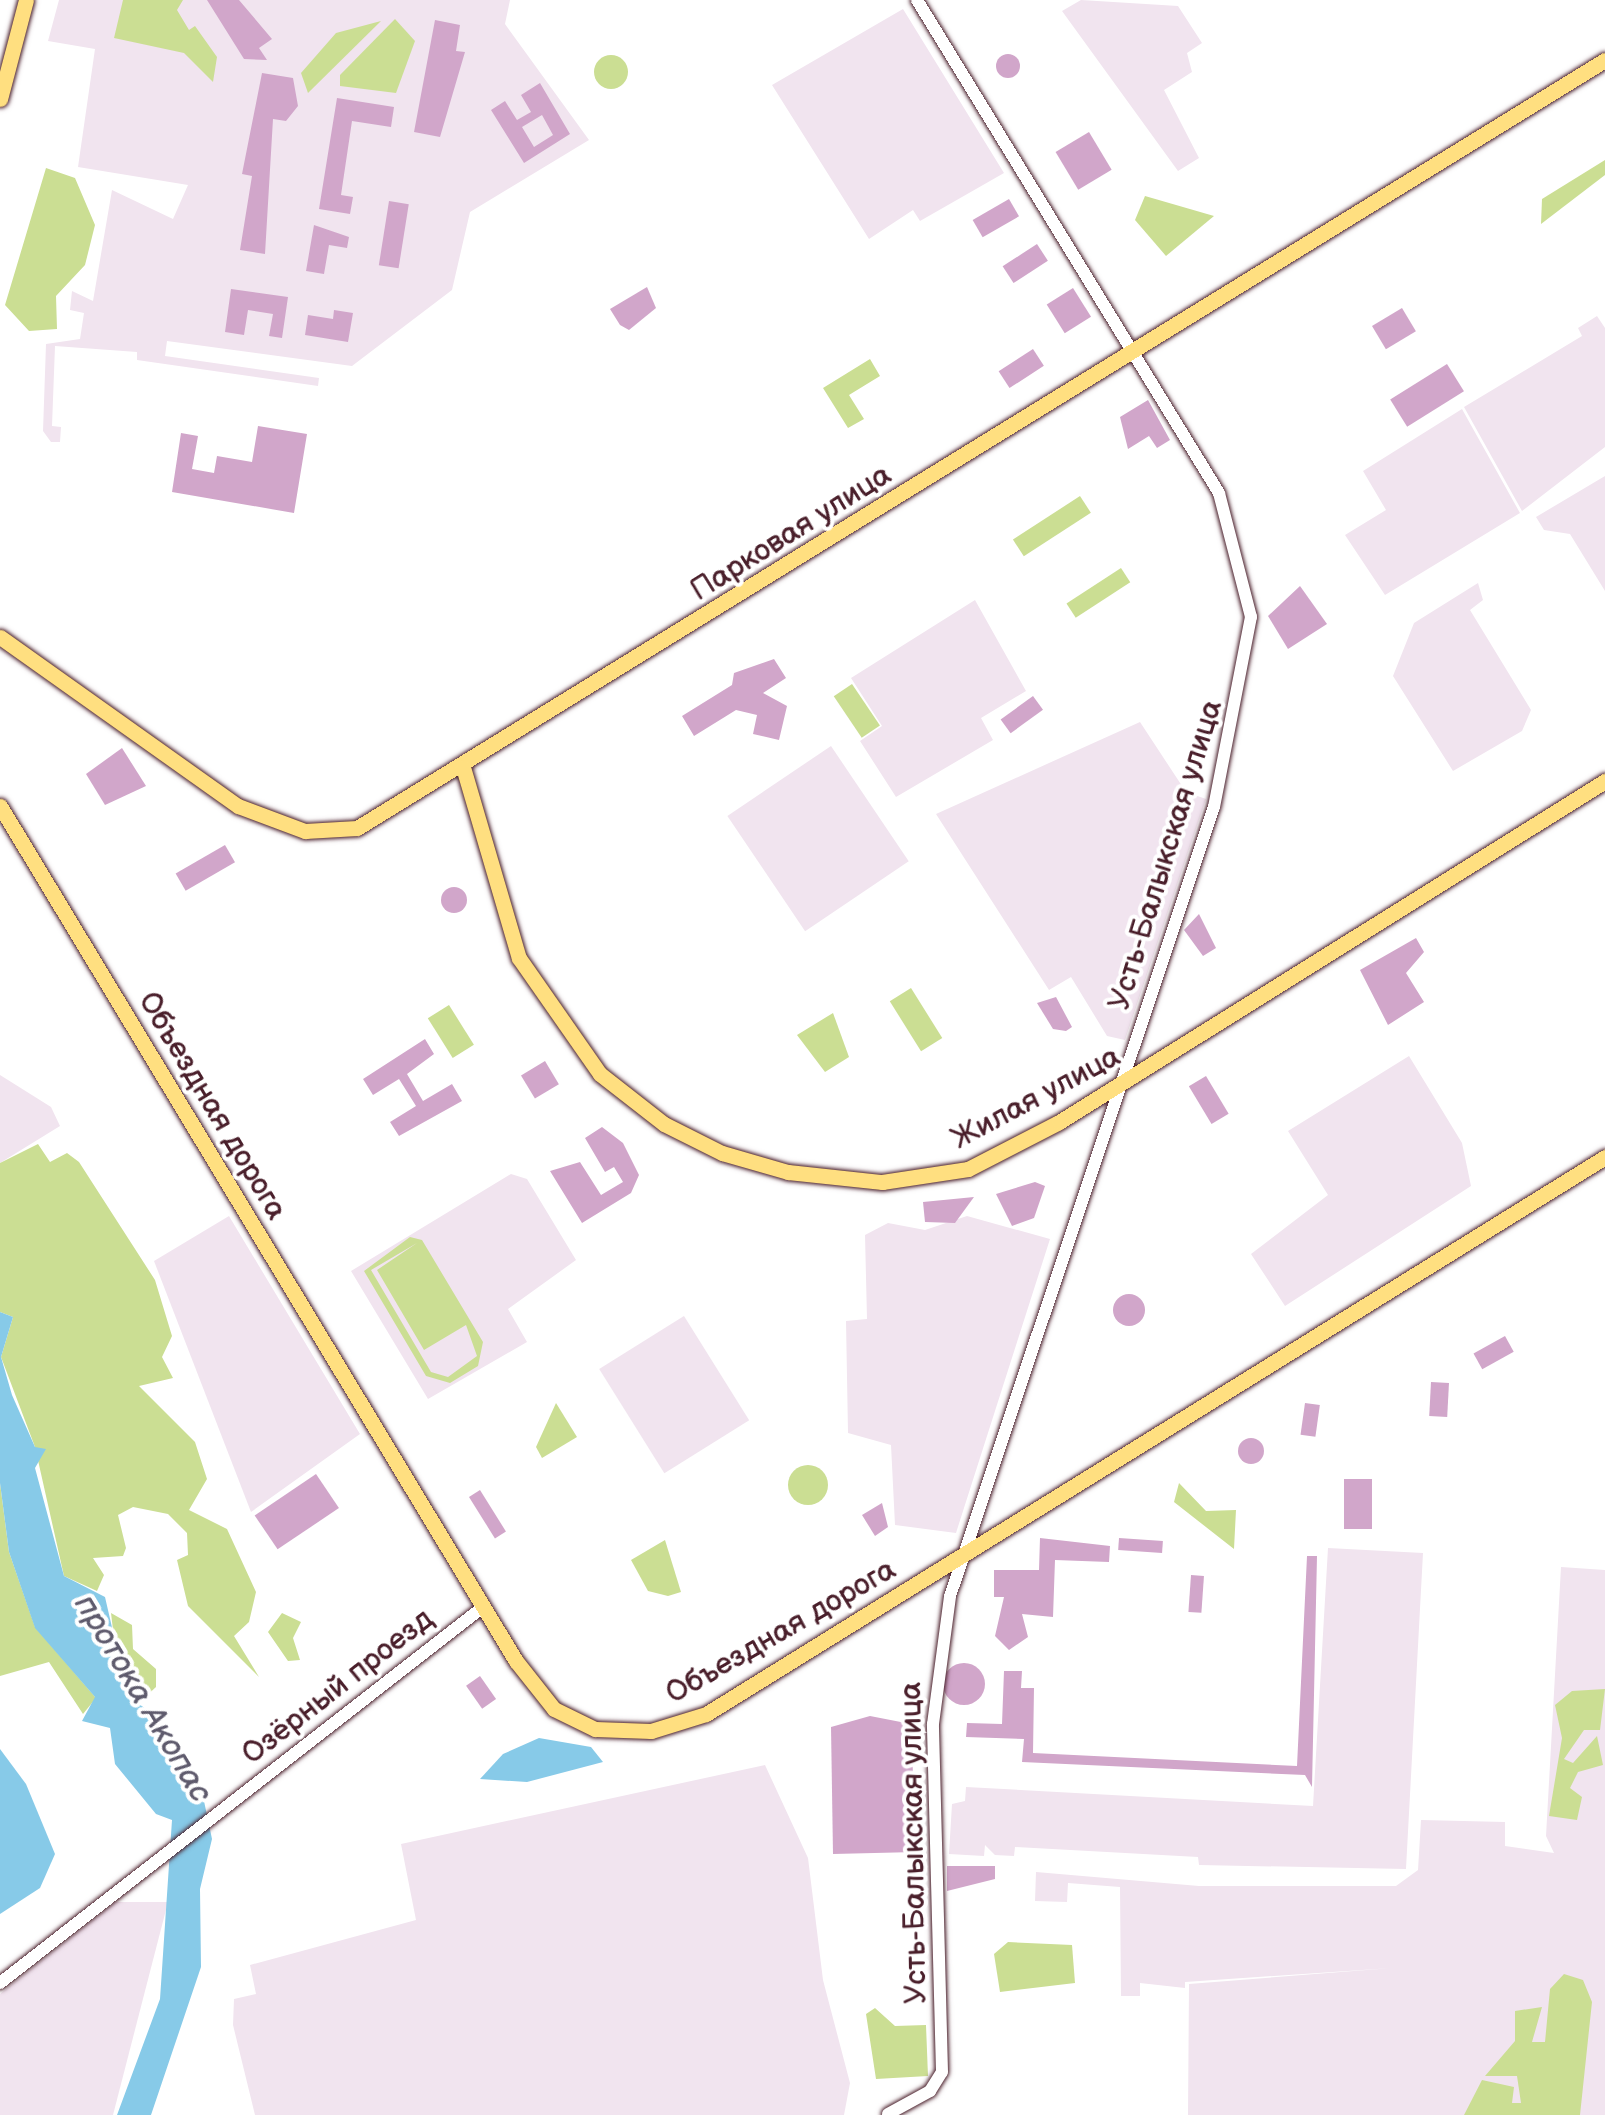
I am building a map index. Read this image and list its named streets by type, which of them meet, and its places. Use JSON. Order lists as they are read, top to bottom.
{
  "streets": {
    "main road": ["Парковая улица", "Жилая улица", "Объездная дорога"],
    "street": ["Усть-Балыкская улица", "Озёрный проезд"]
  },
  "crossings": [
    ["Парковая улица", "Усть-Балыкская улица"],
    ["Парковая улица", "Жилая улица"],
    ["Усть-Балыкская улица", "Жилая улица"],
    ["Усть-Балыкская улица", "Объездная дорога"],
    ["Объездная дорога", "Озёрный проезд"]
  ],
  "water": ["протока Акопас"]
}
